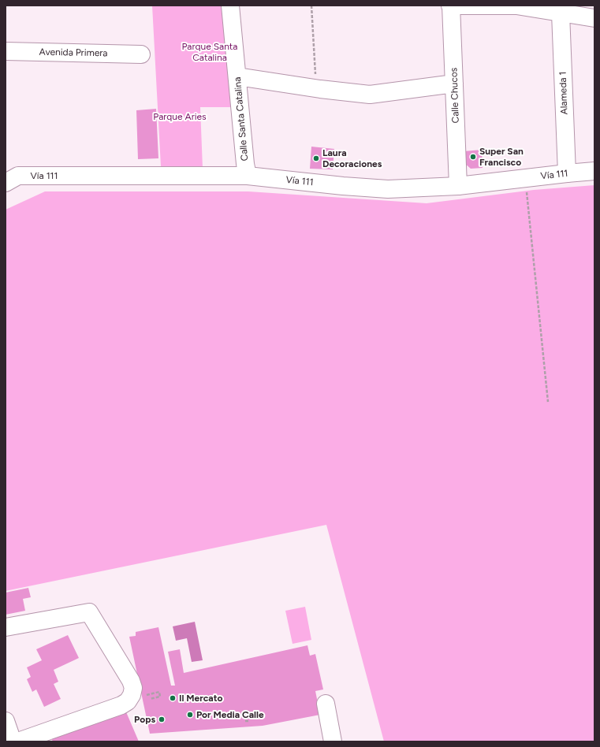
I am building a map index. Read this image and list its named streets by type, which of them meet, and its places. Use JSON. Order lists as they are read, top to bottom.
{
  "streets": {
    "street": [
      "Avenida Primera",
      "Alameda 1",
      "Calle Chucos",
      "Calle Santa Catalina",
      "Vía 111"
    ]
  },
  "crossings": [
    ["Alameda 1", "Vía 111"],
    ["Calle Chucos", "Vía 111"],
    ["Calle Santa Catalina", "Vía 111"]
  ],
  "parks": ["Parque Santa Catalina", "Parque Aries"],
  "places": [
    "Super San Francisco",
    "Laura Decoraciones",
    "Il Mercato",
    "Por Media Calle",
    "Pops"
  ]
}
